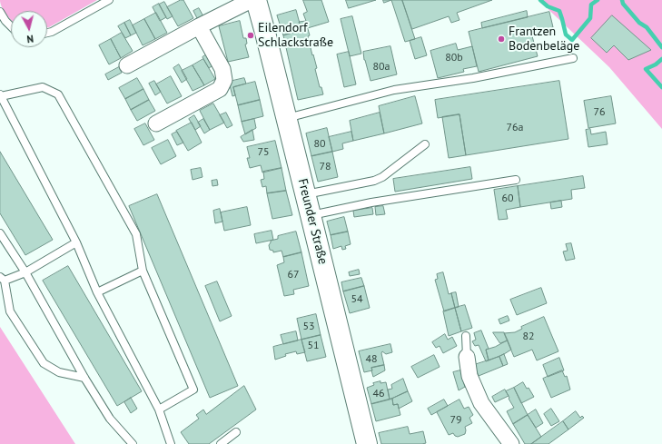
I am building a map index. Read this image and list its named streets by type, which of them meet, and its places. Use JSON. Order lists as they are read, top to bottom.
{
  "streets": {
    "main road": ["Freunder Straße"]
  },
  "places": ["Eilendorf Schlackstraße", "Frantzen Bodenbeläge"],
  "house_numbers": [
    "80b",
    "80a",
    "76",
    "76a",
    "80",
    "75",
    "78",
    "60",
    "67",
    "54",
    "53",
    "82",
    "51",
    "48",
    "46",
    "79"
  ],
  "north": "bottom"
}
